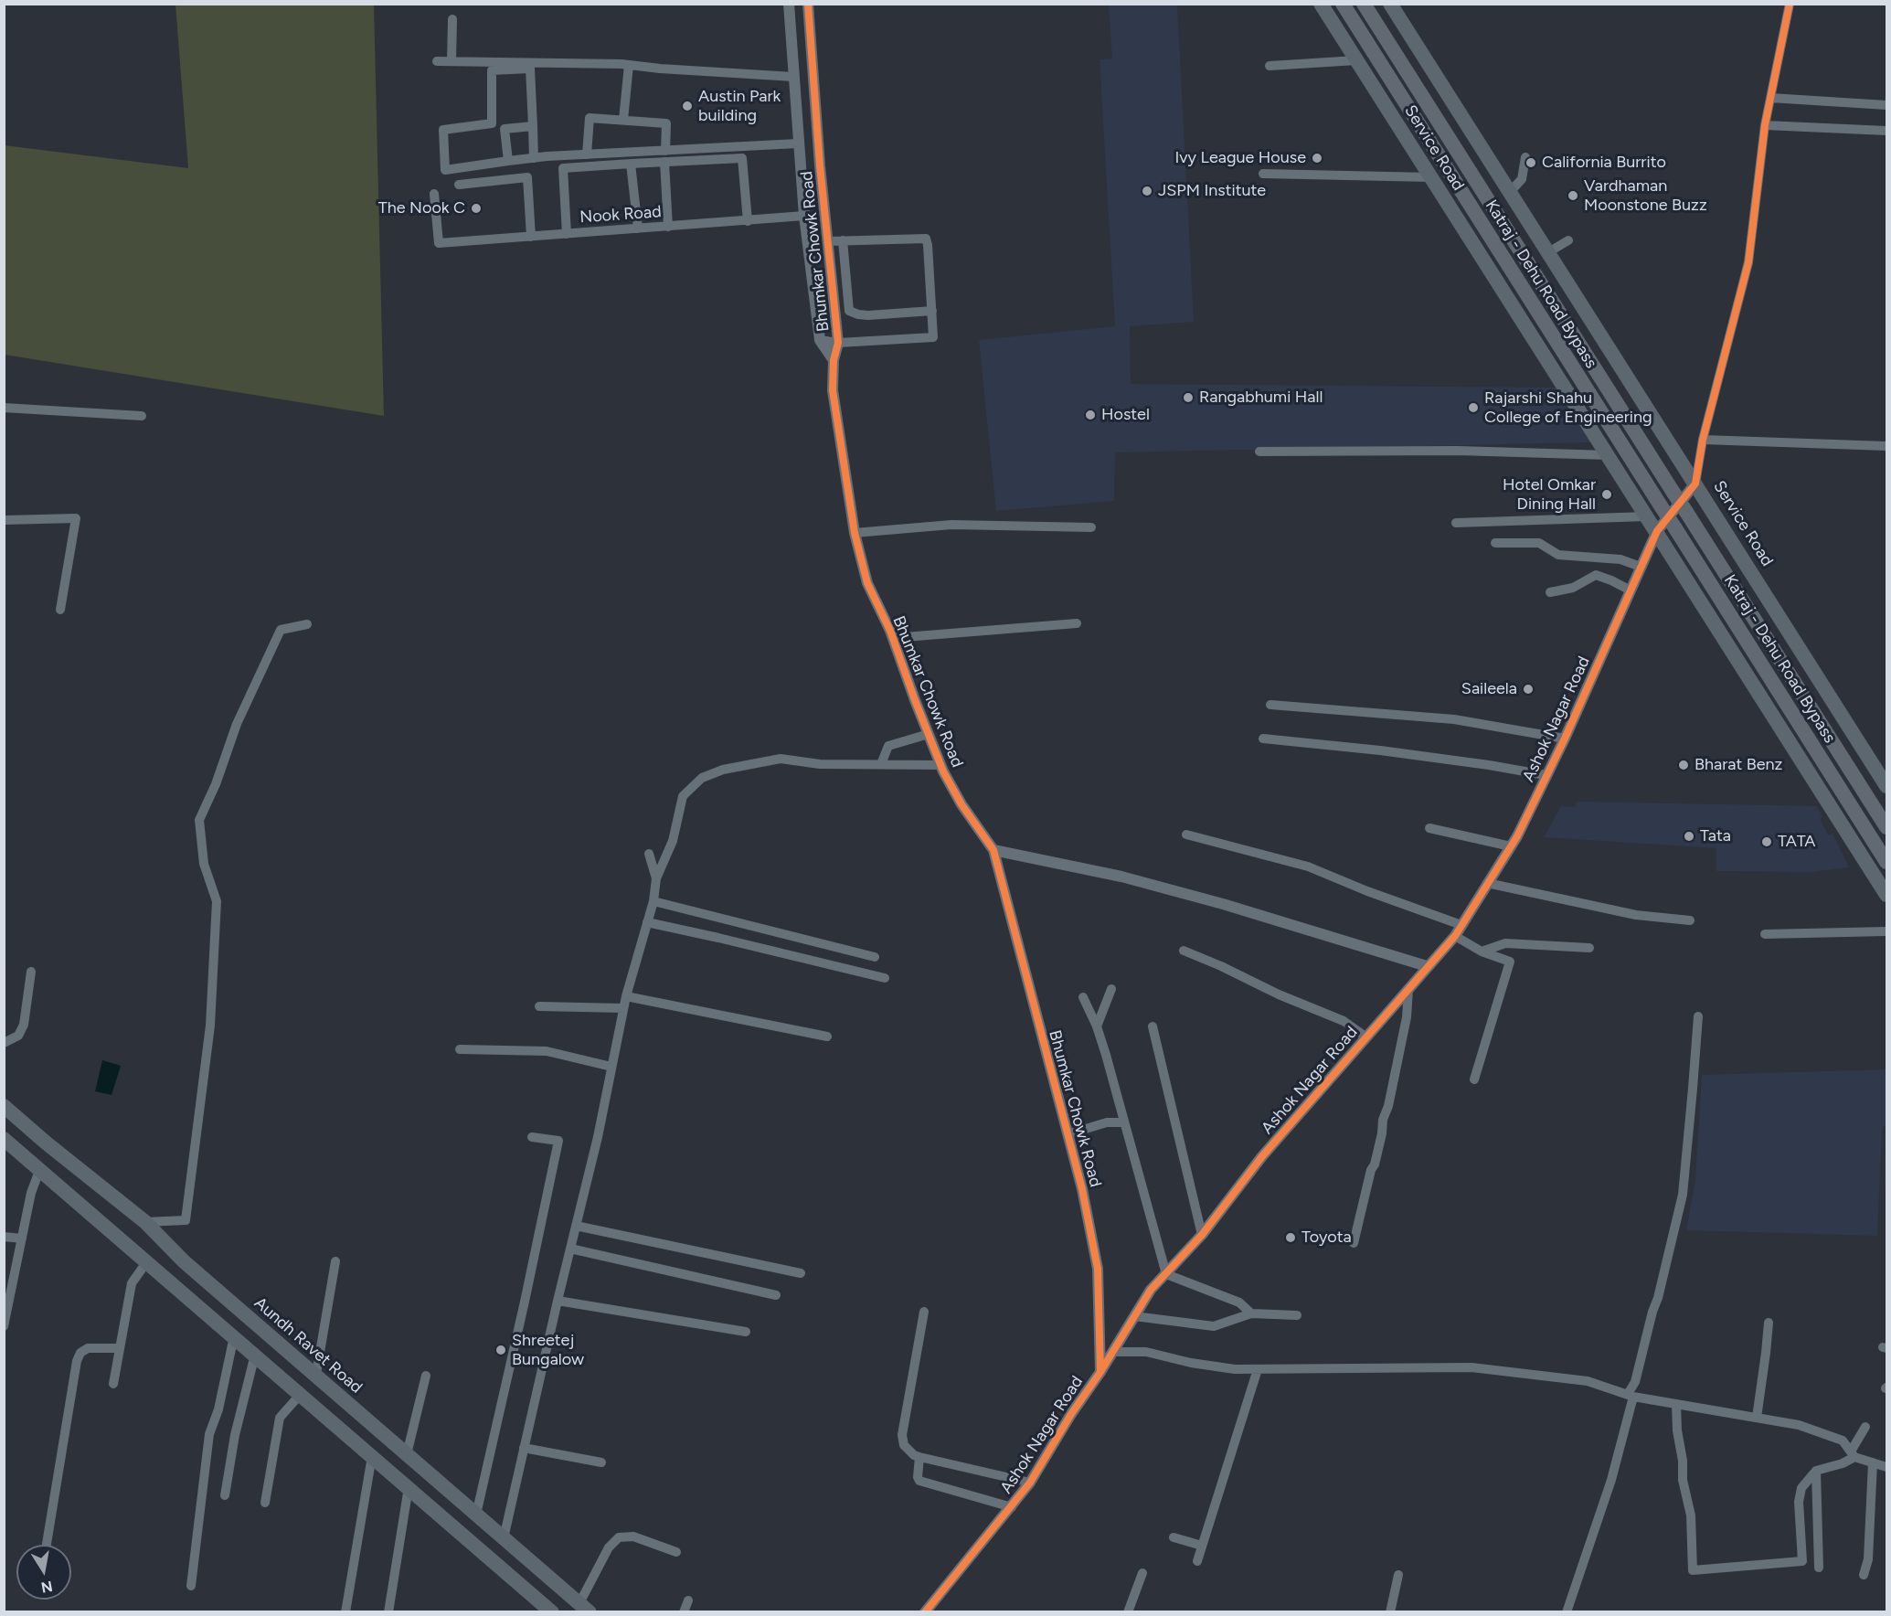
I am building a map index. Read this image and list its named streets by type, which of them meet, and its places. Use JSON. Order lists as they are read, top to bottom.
{
  "streets": {
    "highway": ["Katraj - Dehu Road Bypass"],
    "main road": ["Service Road", "Aundh Ravet Road"],
    "street": ["Nook Road", "Bhumkar Chowk Road", "Ashok Nagar Road"]
  },
  "crossings": [
    ["Service Road", "Ashok Nagar Road"],
    ["Nook Road", "Bhumkar Chowk Road"],
    ["Bhumkar Chowk Road", "Ashok Nagar Road"]
  ],
  "places": [
    "Austin Park building",
    "Ivy League House",
    "California Burrito",
    "JSPM Institute",
    "Vardhaman Moonstone Buzz",
    "The Nook C",
    "Rangabhumi Hall",
    "Rajarshi Shahu College of Engineering",
    "Hostel",
    "Hotel Omkar Dining Hall",
    "Saileela",
    "Bharat Benz",
    "Tata",
    "TATA",
    "Toyota",
    "Shreetej Bungalow"
  ],
  "north": "bottom"
}
